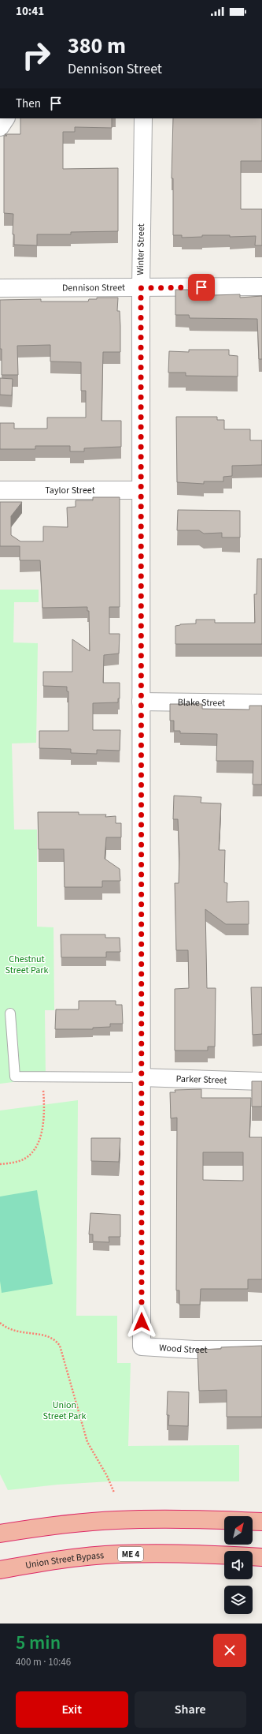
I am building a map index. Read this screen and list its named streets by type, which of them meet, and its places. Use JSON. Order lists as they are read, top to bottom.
{
  "streets": {
    "highway": ["ME 4", "Union Street Bypass"],
    "street": [
      "Winter Street",
      "Dennison Street",
      "Taylor Street",
      "Blake Street",
      "Parker Street",
      "Wood Street"
    ]
  },
  "crossings": [
    ["Winter Street", "Dennison Street"],
    ["Winter Street", "Taylor Street"],
    ["Winter Street", "Blake Street"],
    ["Winter Street", "Parker Street"],
    ["Winter Street", "Wood Street"]
  ],
  "parks": ["Chestnut Street Park", "Union Street Park"],
  "north": "top right",
  "page": {
    "status": "10:41",
    "turn": ["380 m", "Dennison Street"],
    "then": "Then",
    "heading": ["5 min", "400 m · 10:46"],
    "buttons": ["Exit", "Share"]
  }
}
